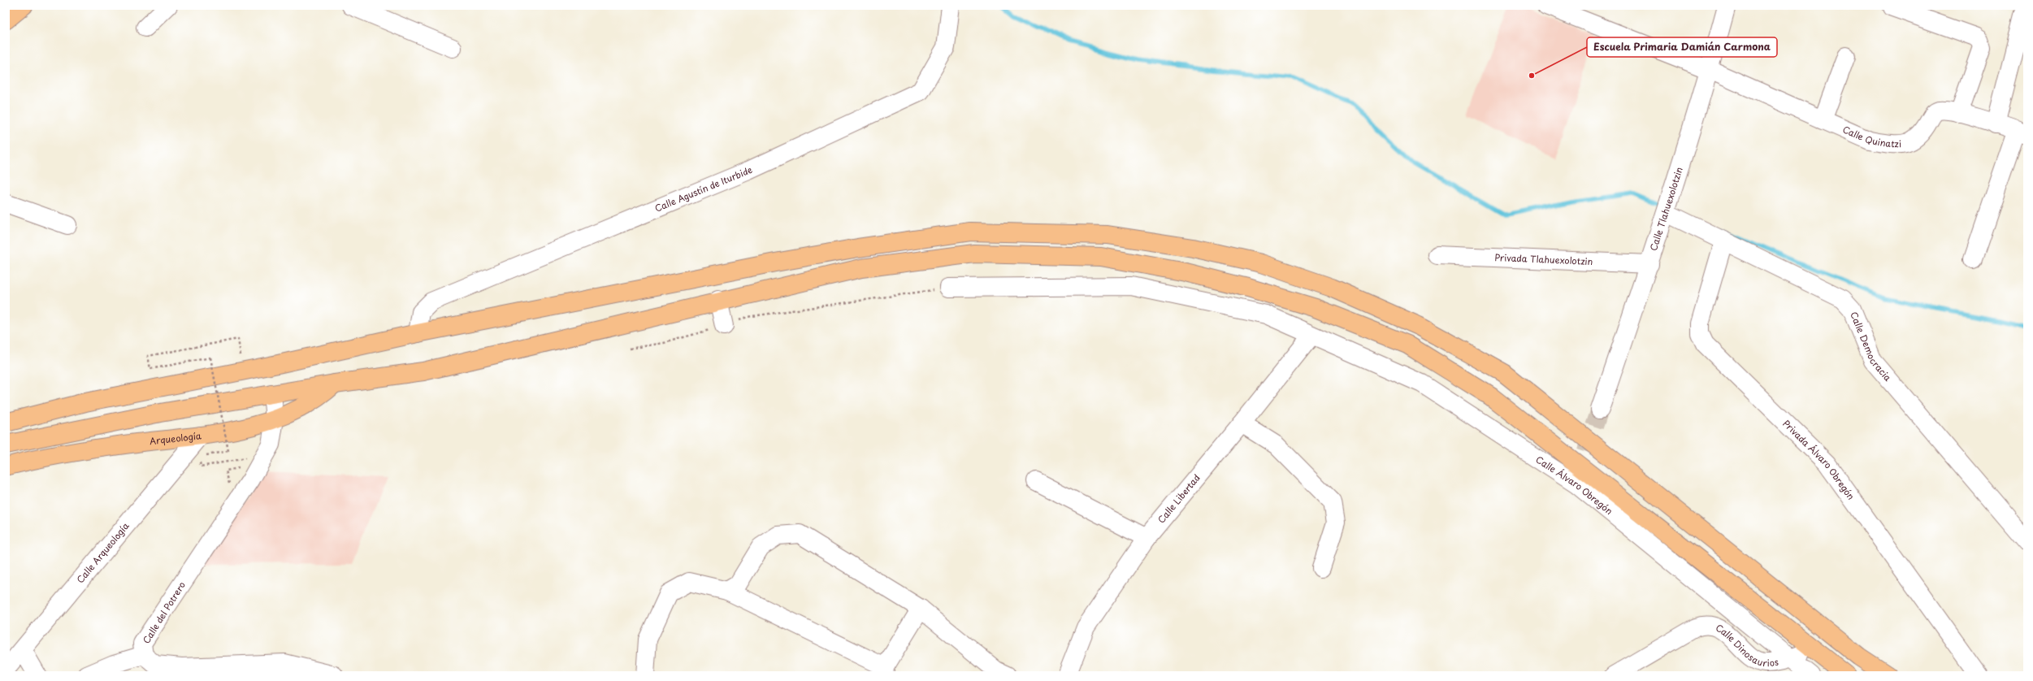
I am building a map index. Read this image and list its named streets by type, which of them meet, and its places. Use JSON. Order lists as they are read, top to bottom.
{
  "streets": {
    "main road": ["Arqueología"],
    "street": [
      "Calle Quinatzi",
      "Calle Agustín de Iturbide",
      "Calle Tlahuexolotzin",
      "Privada Tlahuexolotzin",
      "Calle Democracia",
      "Privada Álvaro Obregón",
      "Calle Álvaro Obregón",
      "Calle Libertad",
      "Calle Arqueología",
      "Calle del Potrero",
      "Calle Dinosaurios"
    ]
  },
  "crossings": [
    ["Calle Quinatzi", "Calle Tlahuexolotzin"],
    ["Calle Tlahuexolotzin", "Privada Tlahuexolotzin"],
    ["Calle Tlahuexolotzin", "Calle Democracia"],
    ["Calle Democracia", "Privada Álvaro Obregón"],
    ["Arqueología", "Calle Arqueología"],
    ["Arqueología", "Calle del Potrero"],
    ["Calle Álvaro Obregón", "Calle Libertad"],
    ["Calle Álvaro Obregón", "Calle Dinosaurios"]
  ],
  "places": ["Escuela Primaria Damián Carmona"]
}
